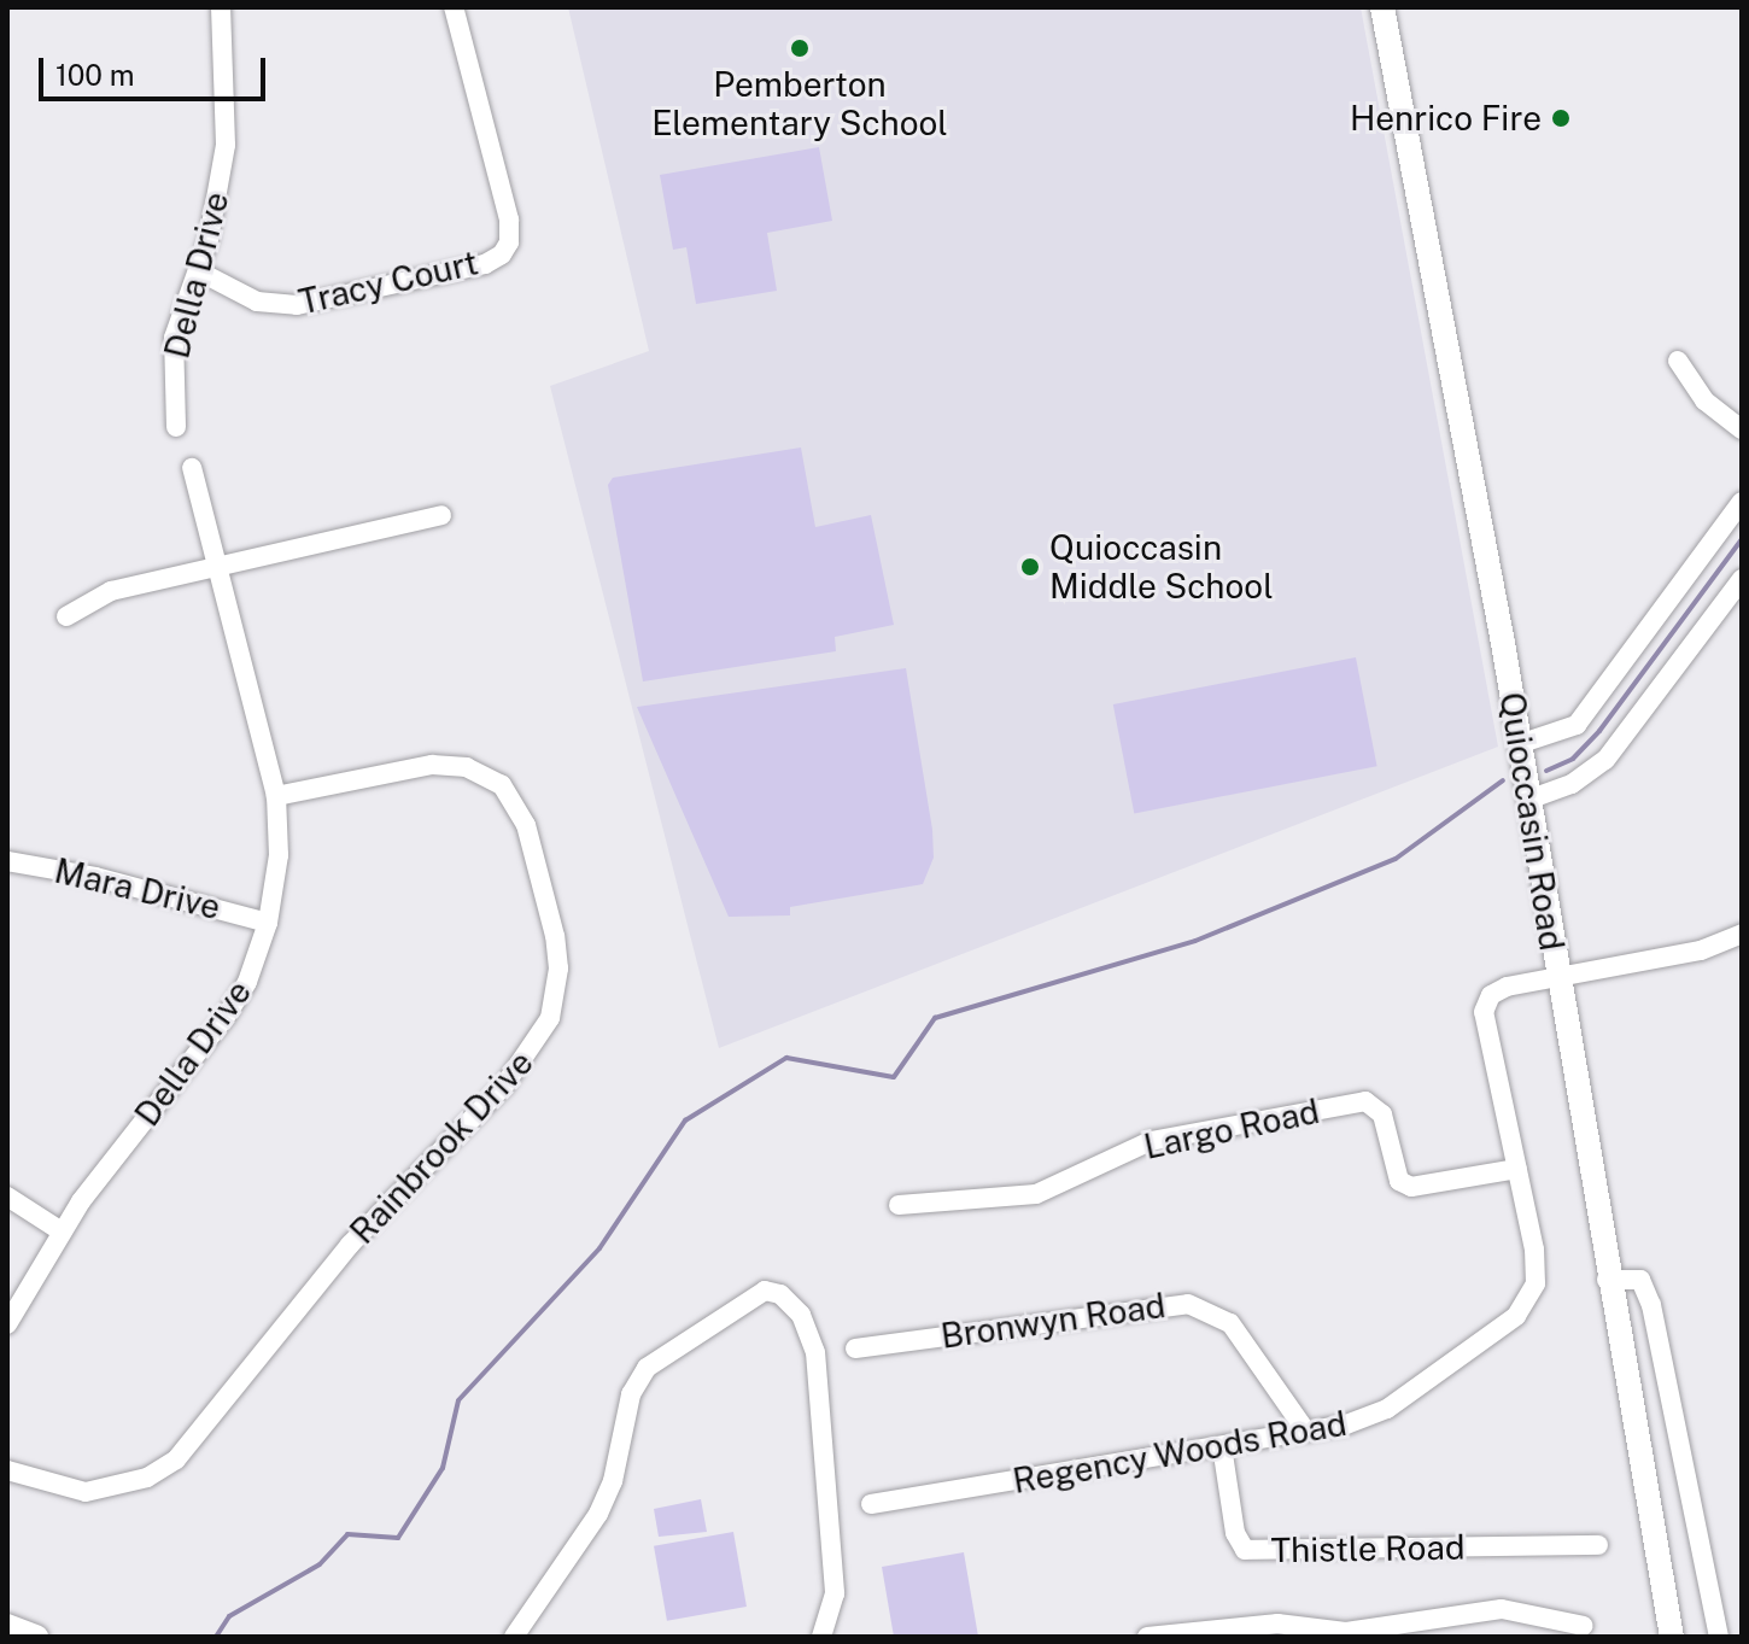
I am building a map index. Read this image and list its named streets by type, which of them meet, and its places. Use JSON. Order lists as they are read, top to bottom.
{
  "streets": {
    "main road": ["Quioccasin Road"],
    "street": [
      "Della Drive",
      "Tracy Court",
      "Mara Drive",
      "Largo Road",
      "Rainbrook Drive",
      "Bronwyn Road",
      "Regency Woods Road",
      "Thistle Road"
    ]
  },
  "crossings": [
    ["Della Drive", "Tracy Court"],
    ["Della Drive", "Mara Drive"],
    ["Della Drive", "Rainbrook Drive"],
    ["Quioccasin Road", "Regency Woods Road"],
    ["Largo Road", "Regency Woods Road"],
    ["Bronwyn Road", "Regency Woods Road"],
    ["Regency Woods Road", "Thistle Road"]
  ],
  "places": ["Pemberton Elementary School", "Henrico Fire", "Quioccasin Middle School"],
  "scale_bar": "100 m"
}
